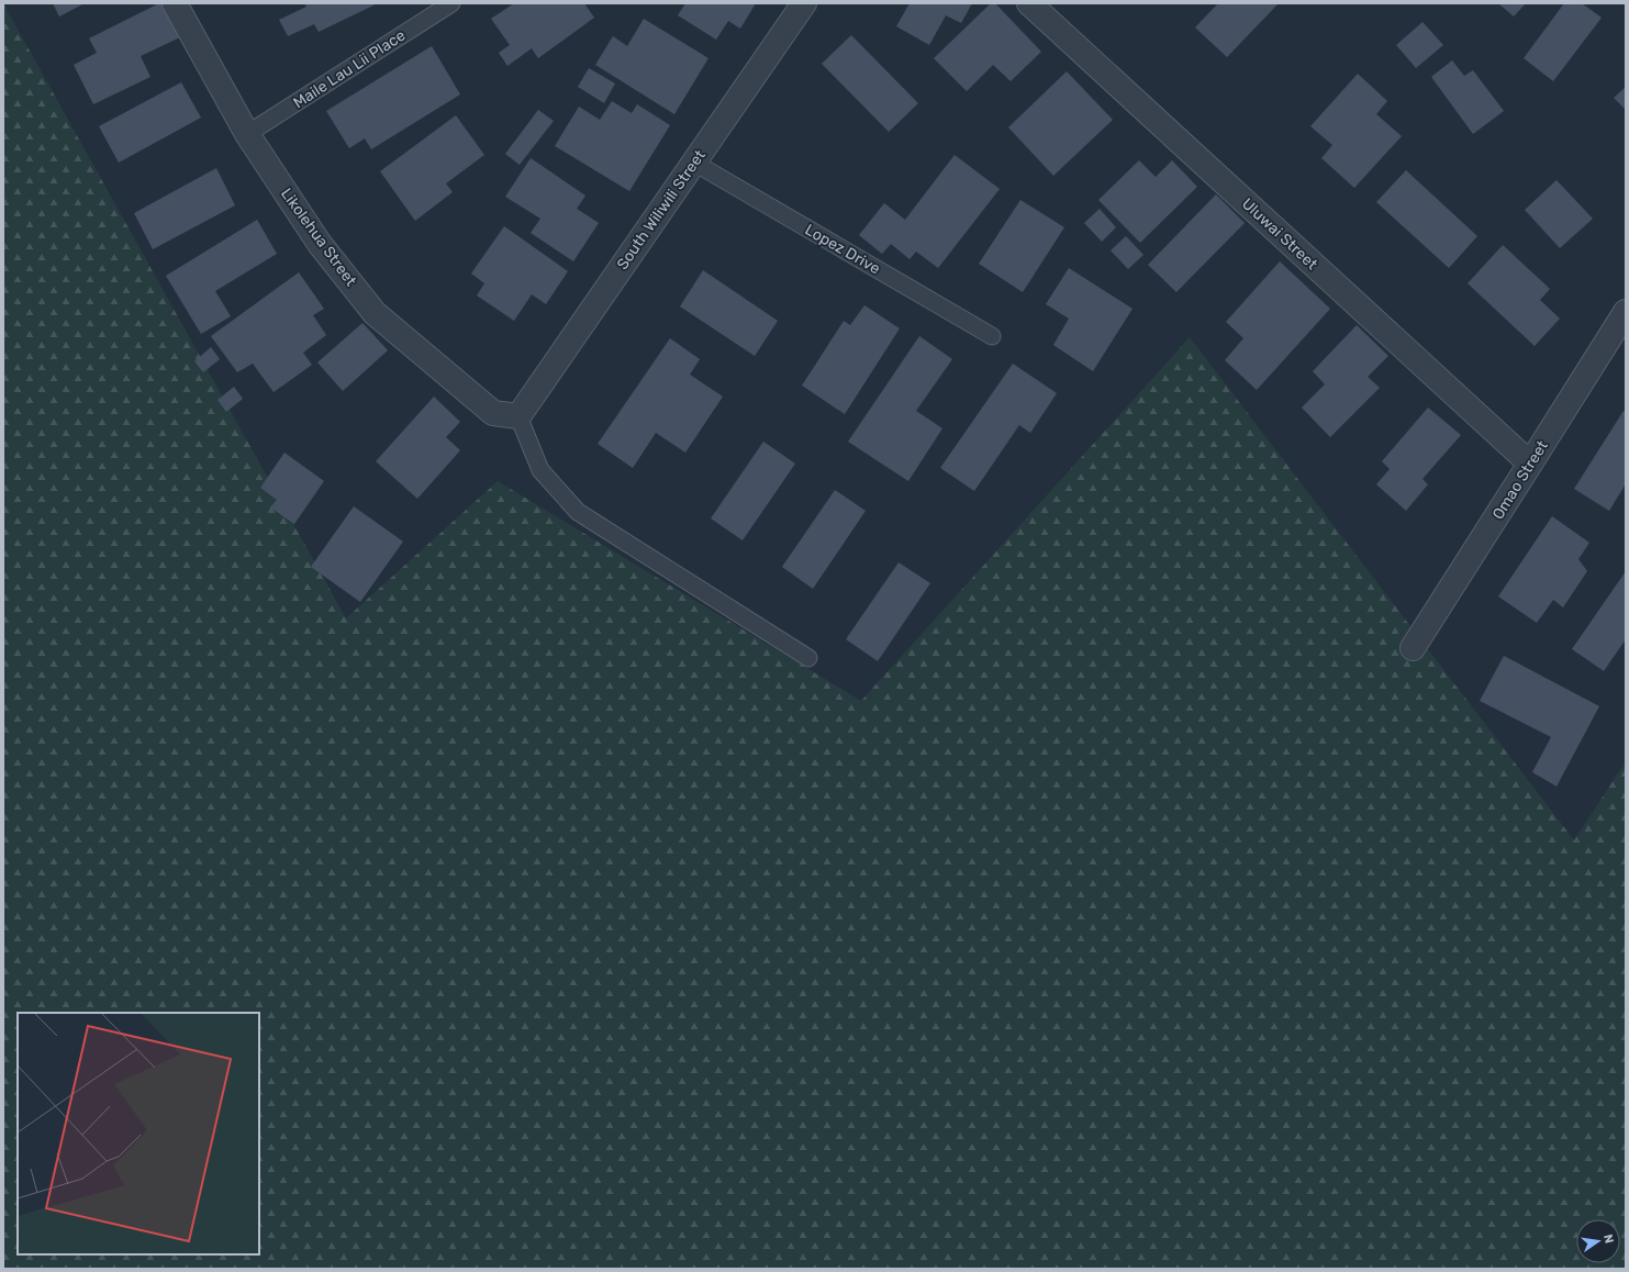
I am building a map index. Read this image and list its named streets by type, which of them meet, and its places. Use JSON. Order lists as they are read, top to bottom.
{
  "streets": {
    "street": [
      "South Wiliwili Street",
      "Uluwai Street",
      "Likolehua Street",
      "Omao Street"
    ],
    "lane": ["Maile Lau Lii Place", "Lopez Drive"]
  },
  "crossings": [
    ["Maile Lau Lii Place", "Likolehua Street"],
    ["South Wiliwili Street", "Likolehua Street"],
    ["South Wiliwili Street", "Lopez Drive"],
    ["Uluwai Street", "Omao Street"]
  ],
  "north": "right"
}
